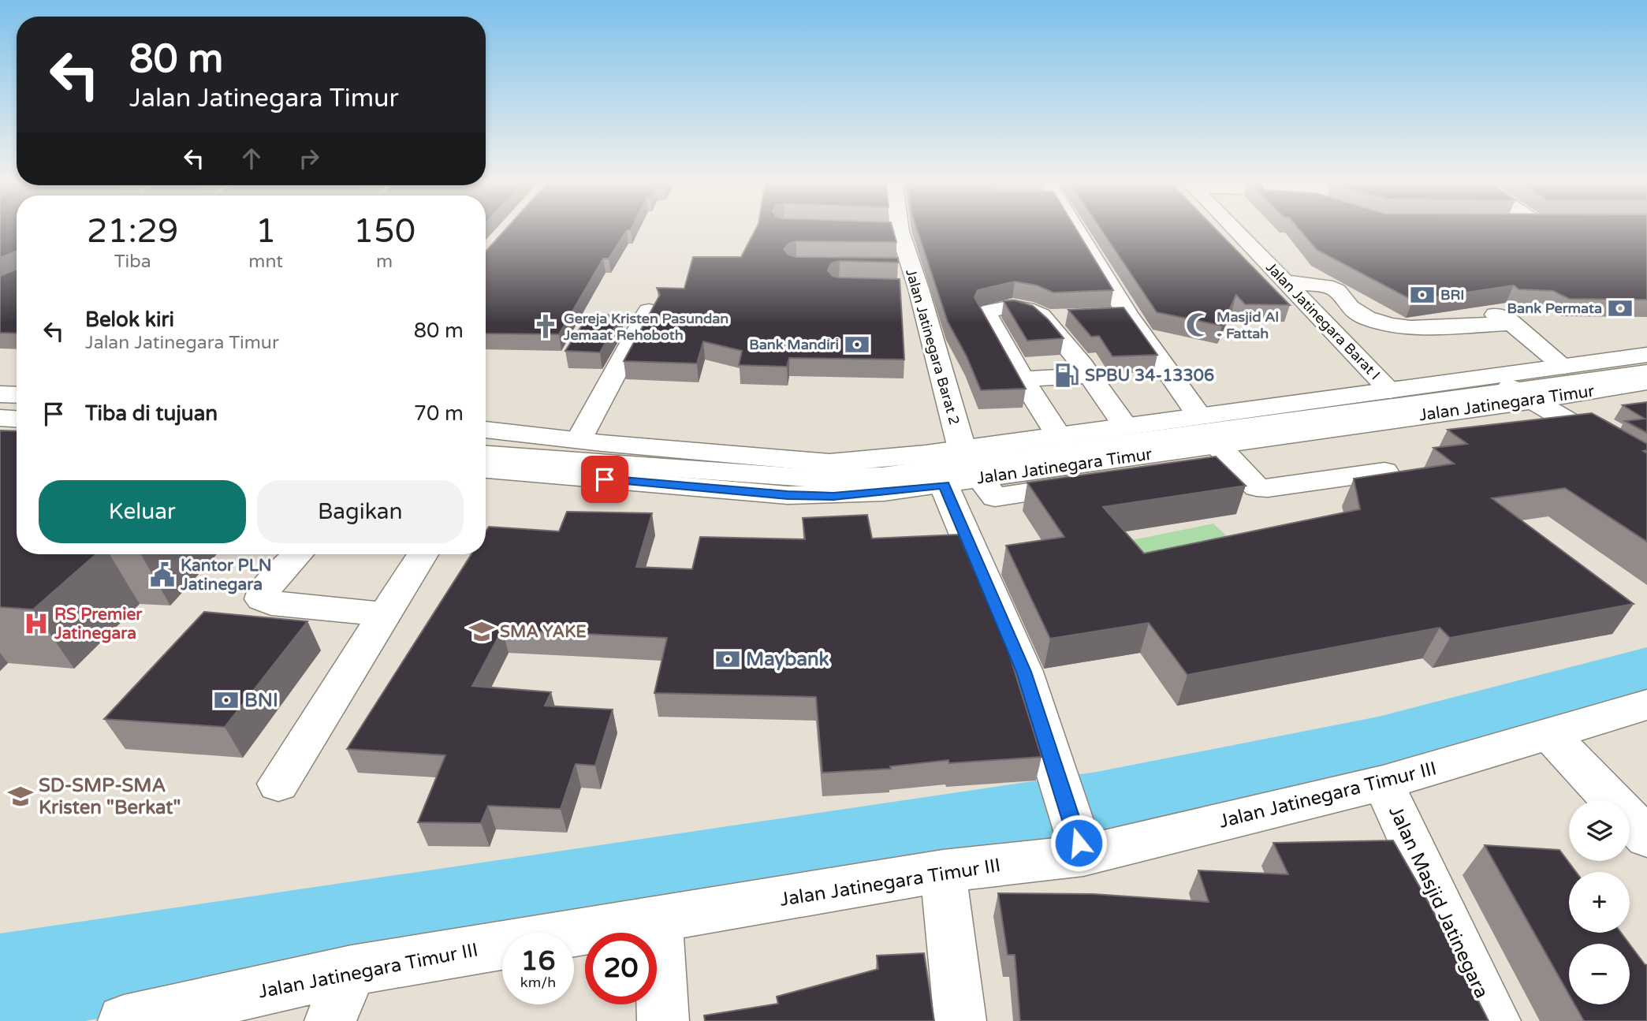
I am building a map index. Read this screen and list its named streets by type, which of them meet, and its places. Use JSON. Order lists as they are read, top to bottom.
{
  "streets": {
    "street": [
      "Jalan Jatinegara Barat I",
      "Jalan Jatinegara Barat 2",
      "Jalan Jatinegara Timur",
      "Jalan Jatinegara Timur III",
      "Jalan Masjid Jatinegara"
    ]
  },
  "crossings": [
    ["Jalan Jatinegara Barat I", "Jalan Jatinegara Timur"],
    ["Jalan Jatinegara Barat 2", "Jalan Jatinegara Timur"],
    ["Jalan Jatinegara Timur III", "Jalan Masjid Jatinegara"]
  ],
  "places": {
    "bank": [
      "BRI",
      "Bank Permata",
      "Bank Mandiri",
      "Maybank",
      "BNI"
    ],
    "mosque": ["Masjid Al - Fattah"],
    "church": ["Gereja Kristen Pasundan Jemaat Rehoboth"],
    "fuel station": ["SPBU 34-13306"],
    "public building": ["Kantor PLN Jatinegara"],
    "hospital": ["RS Premier Jatinegara"],
    "school or university": ["SMA YAKE", "SD-SMP-SMA Kristen \"Berkat\""]
  },
  "page": {
    "turn": ["80 m", "Jalan Jatinegara Timur"],
    "eta": [
      "21:29",
      "Tiba",
      "1",
      "mnt",
      "150",
      "m"
    ],
    "list": [
      {
        "name": "Belok kiri",
        "note": "Jalan Jatinegara Timur",
        "value": "80 m"
      },
      {
        "name": "Tiba di tujuan",
        "value": "70 m"
      }
    ],
    "buttons": ["Keluar", "Bagikan"],
    "map_buttons": ["+", "−"],
    "speed": "16 km/h",
    "limit": "20"
  }
}
